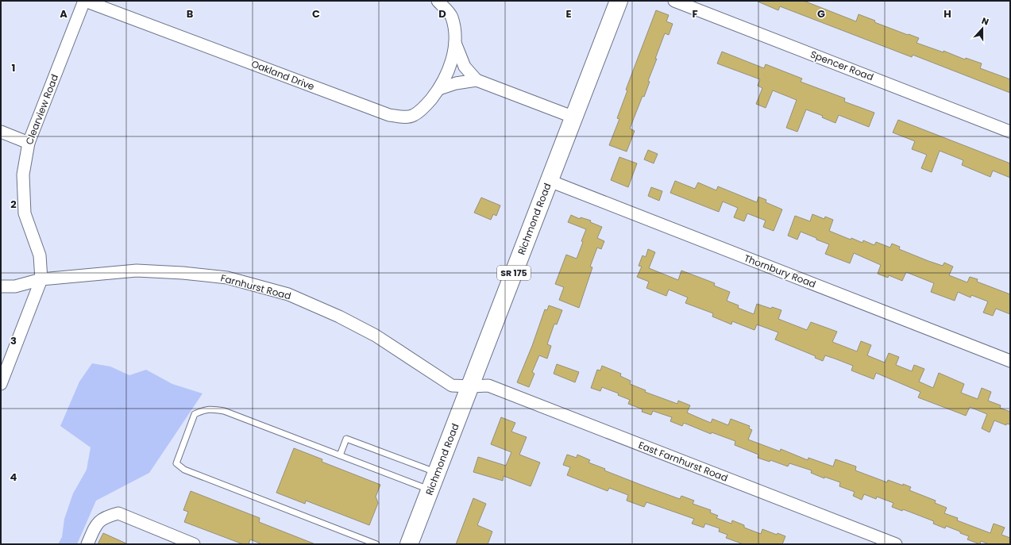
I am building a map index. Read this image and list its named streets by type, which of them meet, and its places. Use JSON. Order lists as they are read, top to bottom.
{
  "streets": {
    "main road": ["Richmond Road", "SR 175"],
    "street": [
      "Spencer Road",
      "Oakland Drive",
      "Clearview Road",
      "Thornbury Road",
      "Farnhurst Road",
      "East Farnhurst Road"
    ]
  },
  "crossings": [
    ["Oakland Drive", "Clearview Road"],
    ["Clearview Road", "Farnhurst Road"],
    ["Richmond Road", "Thornbury Road"],
    ["Richmond Road", "Farnhurst Road"],
    ["Richmond Road", "East Farnhurst Road"],
    ["Farnhurst Road", "East Farnhurst Road"]
  ],
  "north": "top",
  "grid": {
    "columns": [
      "A",
      "B",
      "C",
      "D",
      "E",
      "F",
      "G",
      "H"
    ],
    "rows": [
      "1",
      "2",
      "3",
      "4"
    ]
  }
}
